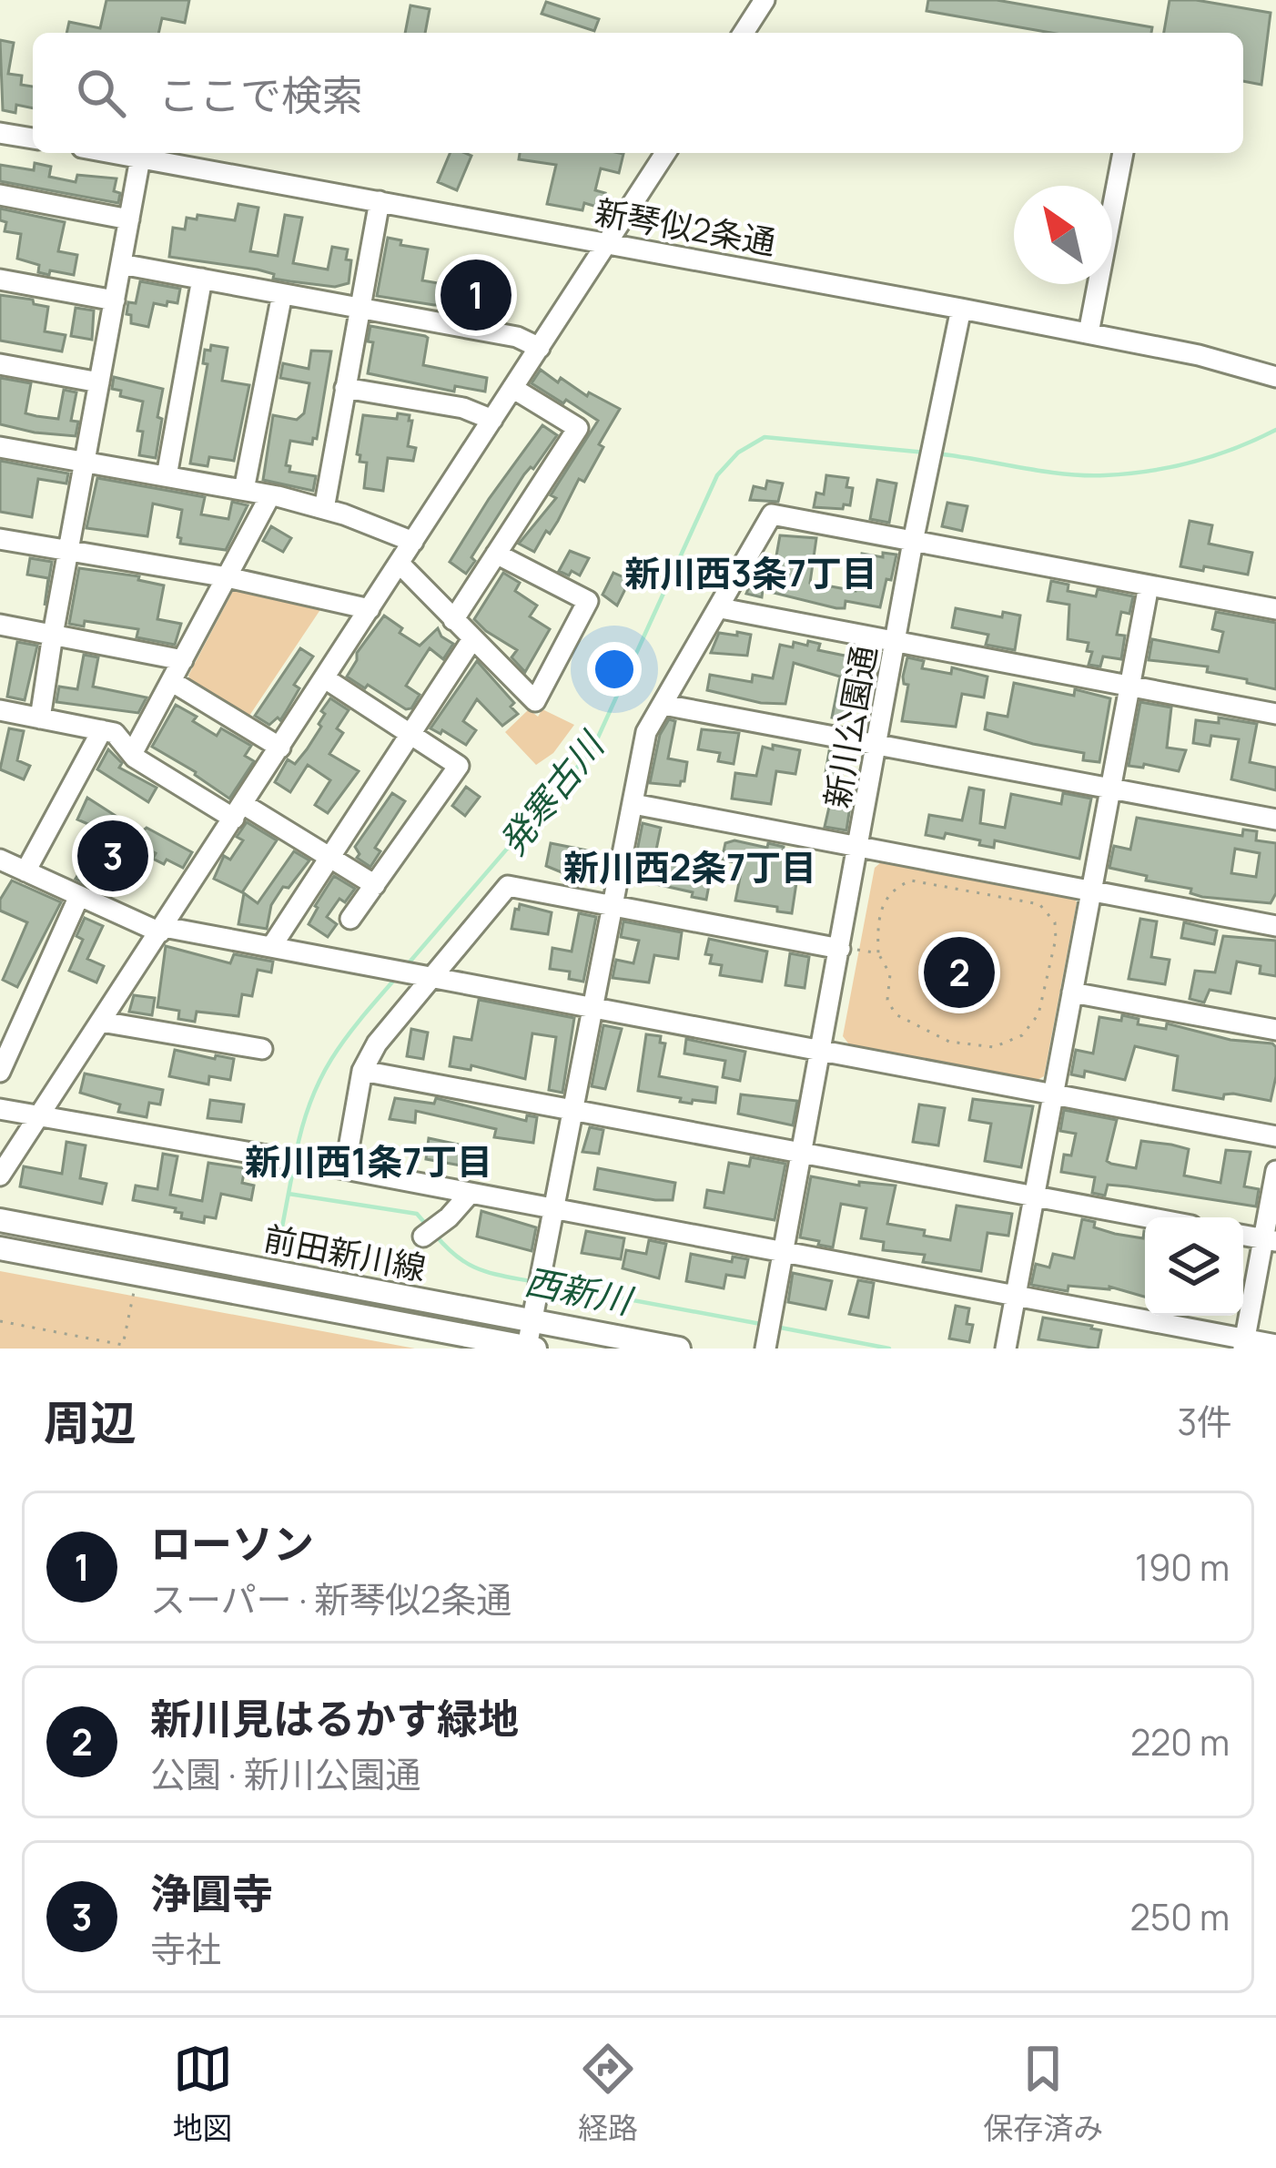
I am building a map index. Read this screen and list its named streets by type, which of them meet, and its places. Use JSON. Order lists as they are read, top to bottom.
{
  "streets": {
    "main road": ["前田新川線"],
    "street": ["新琴似2条通", "新川公園通"]
  },
  "crossings": [
    ["新琴似2条通", "新川公園通"]
  ],
  "districts": ["新川西3条7丁目", "新川西2条7丁目", "新川西1条7丁目"],
  "water": ["発寒古川", "西新川"],
  "north": "top left",
  "page": {
    "search": "ここで検索",
    "pins": ["1", "3", "2"],
    "heading": ["周辺", "3件"],
    "list": [
      {
        "mark": "1",
        "name": "ローソン",
        "note": "スーパー · 新琴似2条通",
        "value": "190 m"
      },
      {
        "mark": "2",
        "name": "新川見はるかす緑地",
        "note": "公園 · 新川公園通",
        "value": "220 m"
      },
      {
        "mark": "3",
        "name": "浄圓寺",
        "note": "寺社",
        "value": "250 m"
      }
    ],
    "nav": ["地図", "経路", "保存済み"]
  }
}
